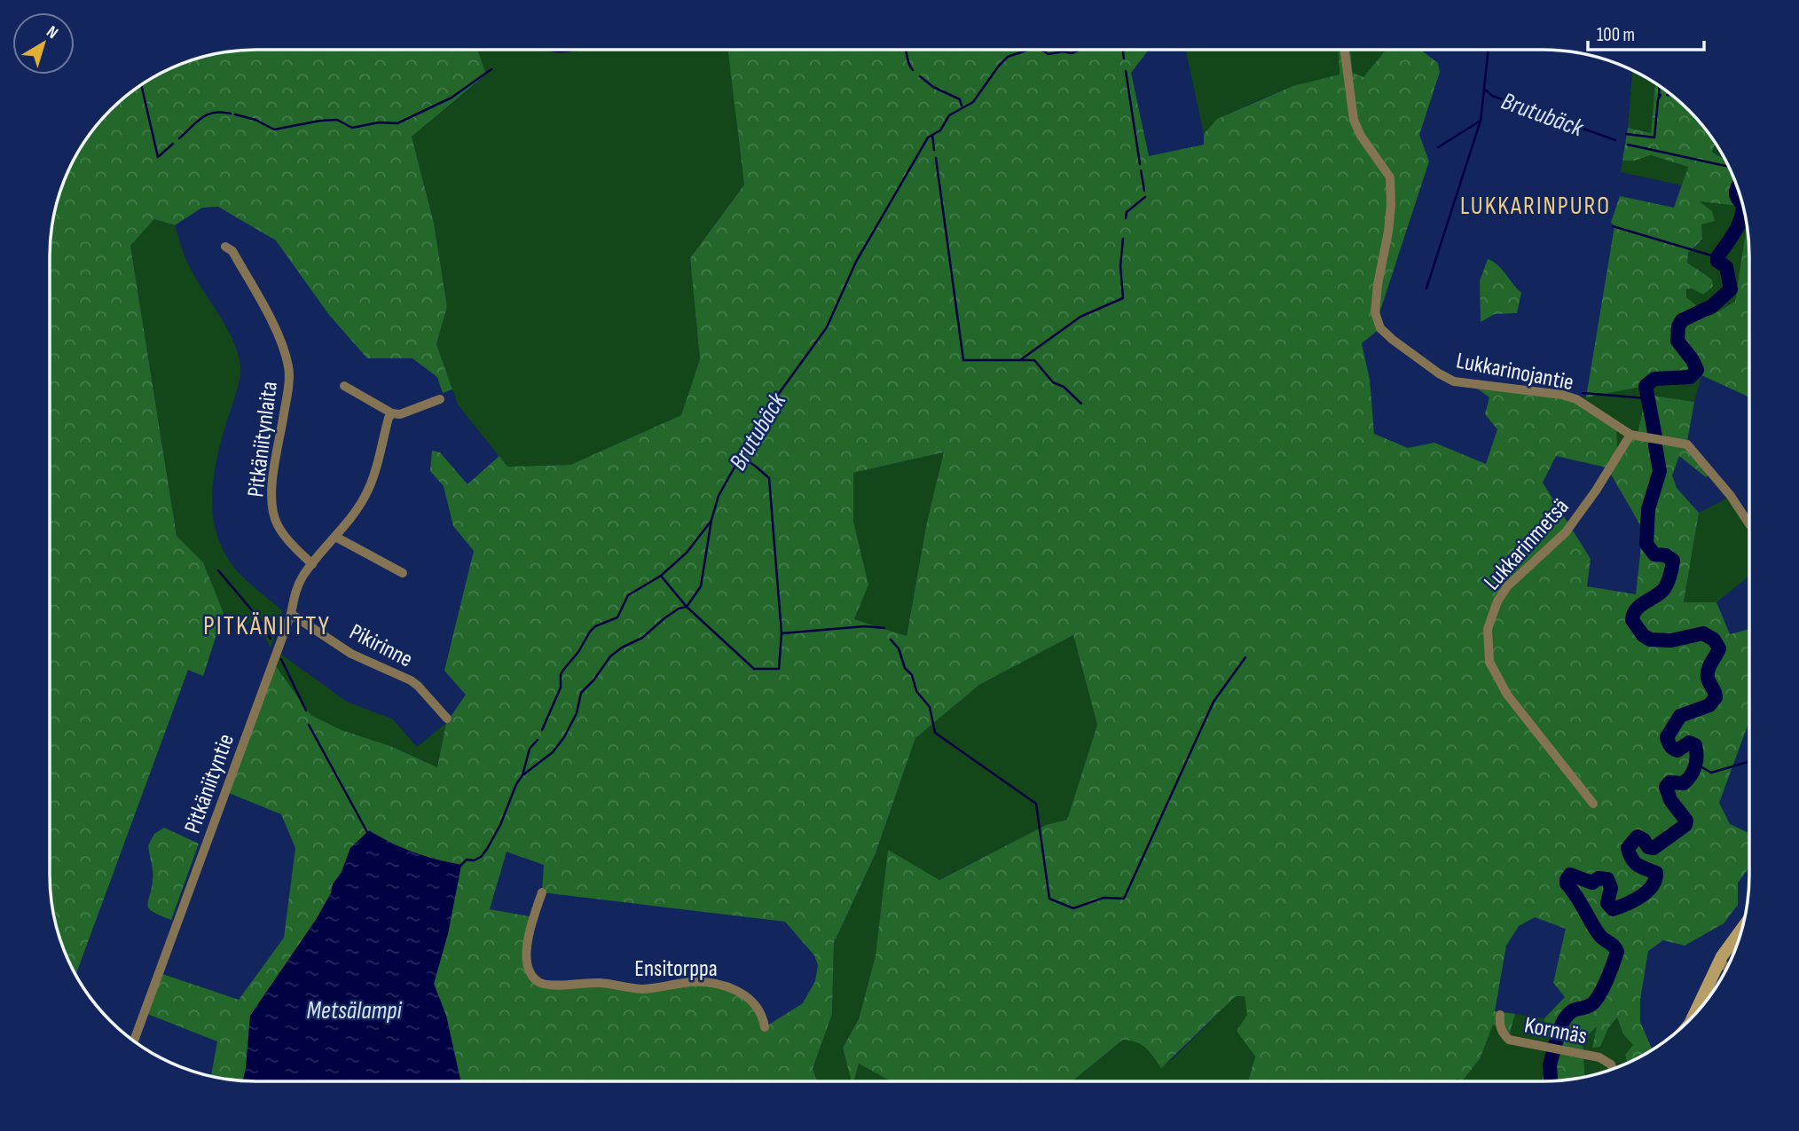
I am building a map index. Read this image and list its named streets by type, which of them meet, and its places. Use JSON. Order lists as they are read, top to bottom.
{
  "streets": {
    "street": [
      "Lukkarinojantie",
      "Pitkäniitynlaita",
      "Lukkarinmetsä",
      "Pikirinne",
      "Pitkäniityntie",
      "Ensitorppa",
      "Kornnäs"
    ]
  },
  "crossings": [
    ["Lukkarinojantie", "Lukkarinmetsä"],
    ["Pitkäniitynlaita", "Pitkäniityntie"],
    ["Pikirinne", "Pitkäniityntie"]
  ],
  "districts": ["LUKKARINPURO", "PITKÄNIITTY"],
  "water": ["Brutubäck", "Metsälampi"],
  "scale_bar": "100 m",
  "north": "top right"
}
